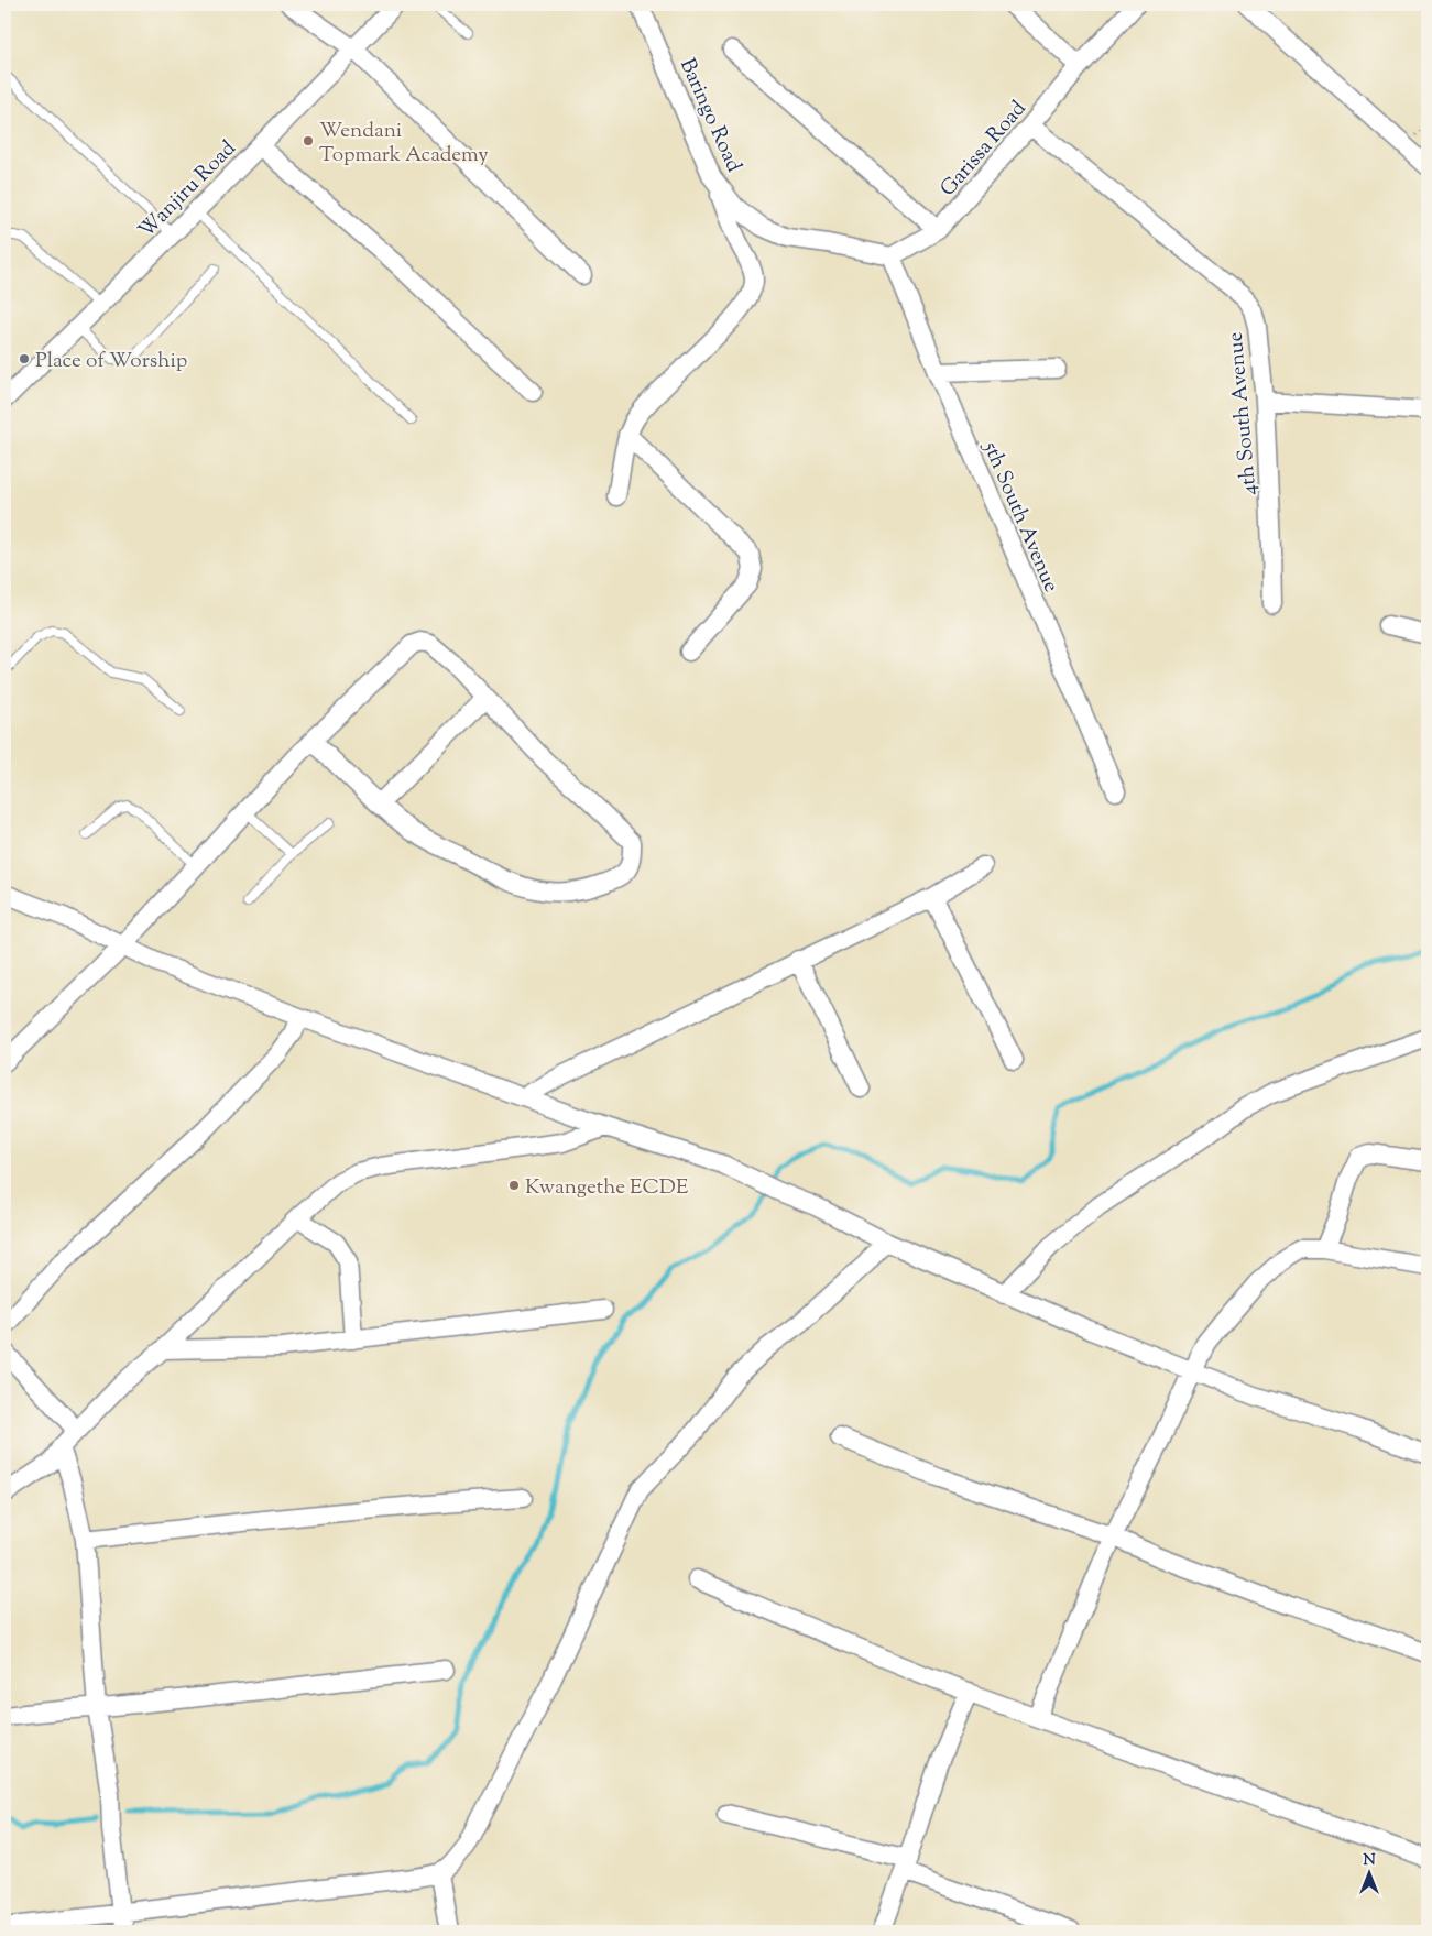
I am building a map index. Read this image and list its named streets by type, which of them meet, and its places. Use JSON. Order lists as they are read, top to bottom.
{
  "streets": {
    "street": [
      "Baringo Road",
      "Garissa Road",
      "Wanjiru Road",
      "4th South Avenue",
      "5th South Avenue"
    ]
  },
  "crossings": [
    ["Baringo Road", "Garissa Road"],
    ["Baringo Road", "5th South Avenue"],
    ["Garissa Road", "4th South Avenue"],
    ["Garissa Road", "5th South Avenue"]
  ],
  "places": ["Wendani Topmark Academy", "Place of Worship", "Kwangethe ECDE"],
  "north": "top"
}
